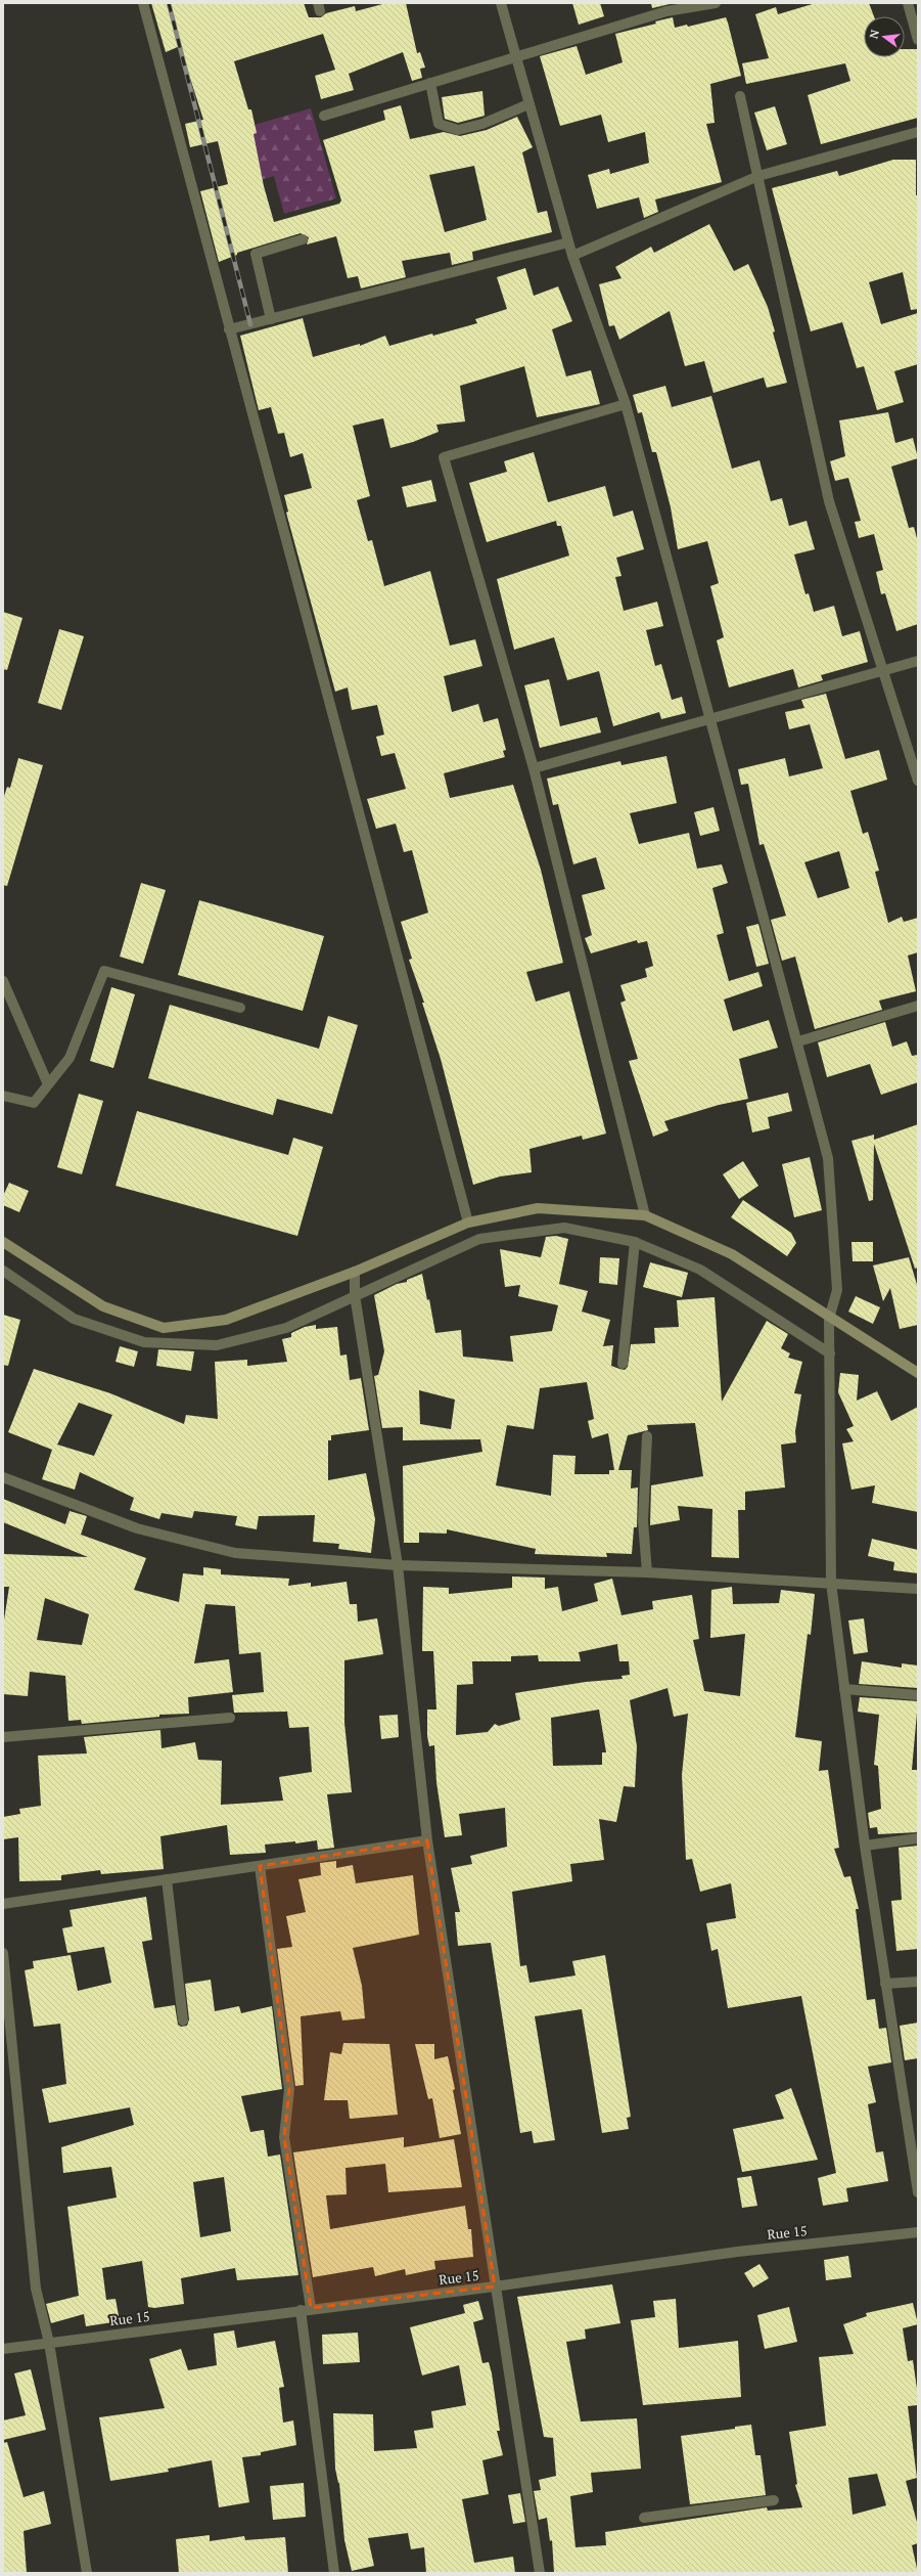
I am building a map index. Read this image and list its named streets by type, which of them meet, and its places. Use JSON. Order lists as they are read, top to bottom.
{
  "streets": {
    "street": ["Rue 15"]
  },
  "north": "left"
}
